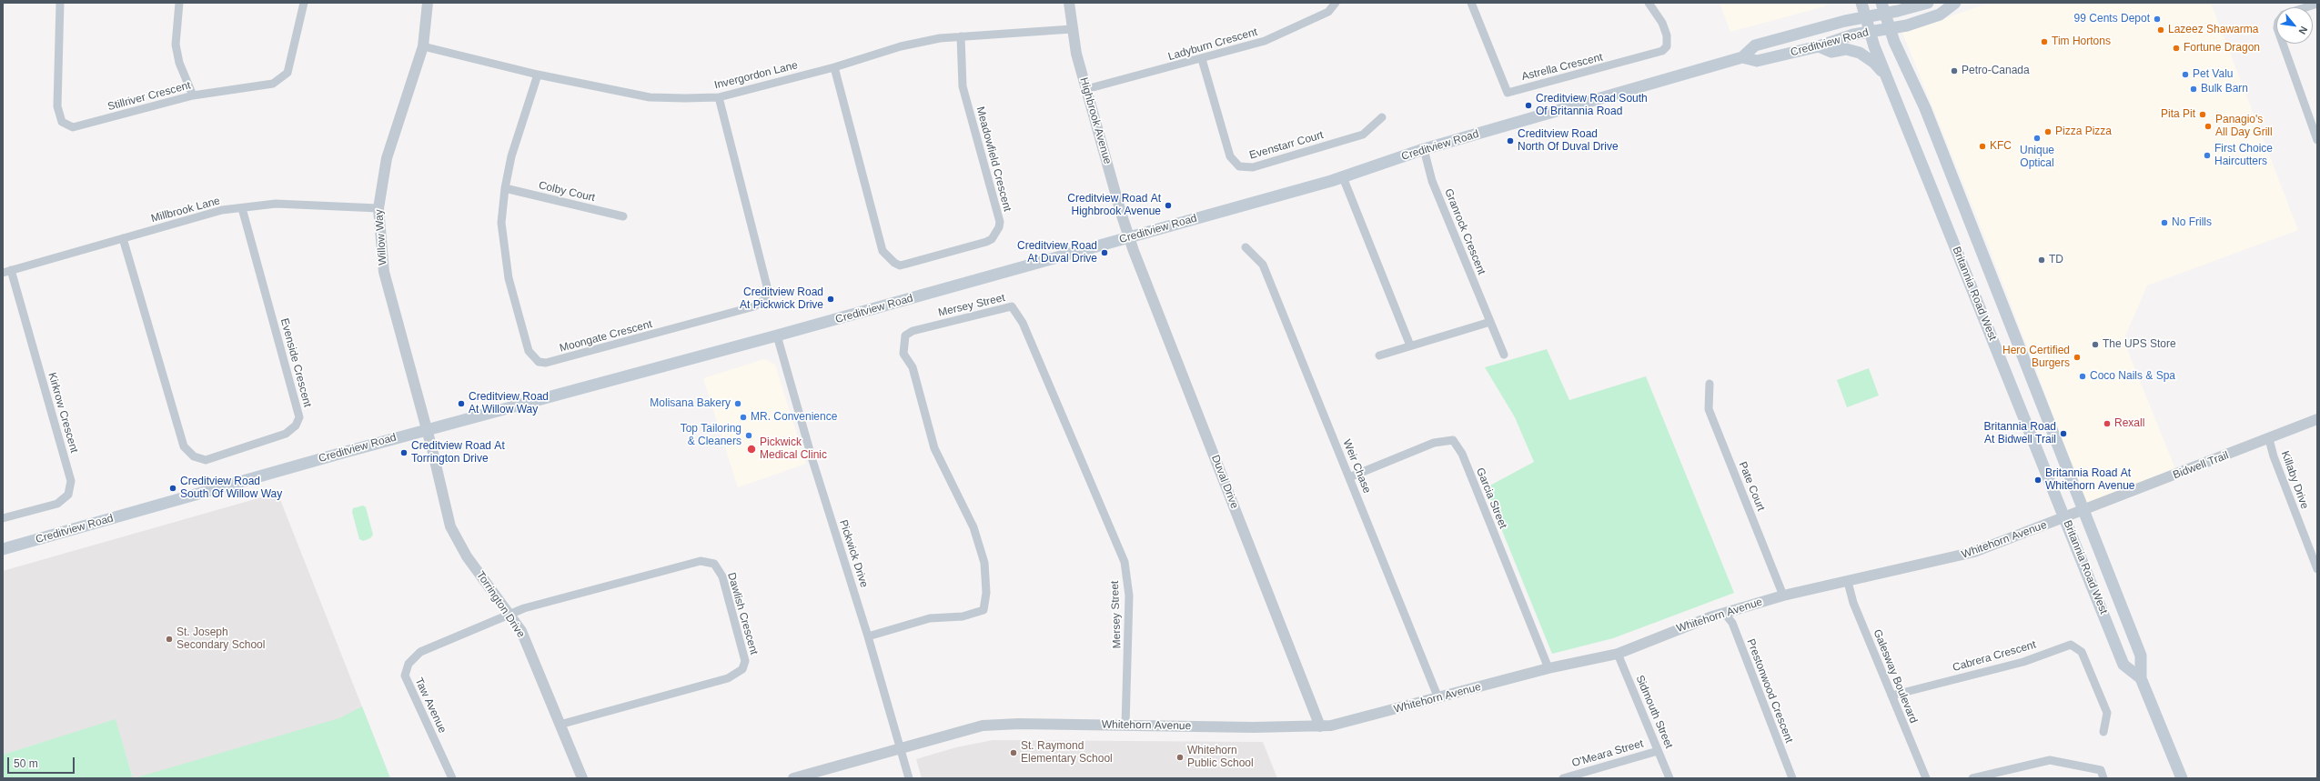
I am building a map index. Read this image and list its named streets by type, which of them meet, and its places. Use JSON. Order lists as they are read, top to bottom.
{
  "streets": {
    "main road": ["Creditview Road", "Britannia Road West"],
    "street": [
      "Ladyburn Crescent",
      "Astrella Crescent",
      "Invergordon Lane",
      "Stillriver Crescent",
      "Highbrook Avenue",
      "Evenstarr Court",
      "Meadowfield Crescent",
      "Colby Court",
      "Millbrook Lane",
      "Granrock Crescent",
      "Willow Way",
      "Mersey Street",
      "Moongate Crescent",
      "Evenside Crescent",
      "Kirkrow Crescent",
      "Bidwell Trail",
      "Weir Chase",
      "Killaby Drive",
      "Duval Drive",
      "Pate Court",
      "Garcia Street",
      "Whitehorn Avenue",
      "Pickwick Drive",
      "Torrington Drive",
      "Dawlish Crescent",
      "Cabrera Crescent",
      "Galesway Boulevard",
      "Prestonwood Crescent",
      "Taw Avenue",
      "Sidmouth Street",
      "O'Meara Street"
    ]
  },
  "crossings": [
    ["Creditview Road", "Highbrook Avenue"],
    ["Creditview Road", "Granrock Crescent"],
    ["Creditview Road", "Willow Way"],
    ["Creditview Road", "Britannia Road West"],
    ["Creditview Road", "Duval Drive"],
    ["Creditview Road", "Pickwick Drive"],
    ["Creditview Road", "Torrington Drive"],
    ["Ladyburn Crescent", "Highbrook Avenue"],
    ["Ladyburn Crescent", "Evenstarr Court"],
    ["Invergordon Lane", "Highbrook Avenue"],
    ["Invergordon Lane", "Meadowfield Crescent"],
    ["Invergordon Lane", "Willow Way"],
    ["Invergordon Lane", "Moongate Crescent"],
    ["Highbrook Avenue", "Duval Drive"],
    ["Colby Court", "Moongate Crescent"],
    ["Millbrook Lane", "Willow Way"],
    ["Millbrook Lane", "Evenside Crescent"],
    ["Millbrook Lane", "Kirkrow Crescent"],
    ["Willow Way", "Torrington Drive"],
    ["Britannia Road West", "Bidwell Trail"],
    ["Britannia Road West", "Whitehorn Avenue"],
    ["Mersey Street", "Whitehorn Avenue"],
    ["Mersey Street", "Pickwick Drive"],
    ["Bidwell Trail", "Killaby Drive"],
    ["Bidwell Trail", "Whitehorn Avenue"],
    ["Weir Chase", "Garcia Street"],
    ["Weir Chase", "Whitehorn Avenue"],
    ["Duval Drive", "Whitehorn Avenue"],
    ["Pate Court", "Whitehorn Avenue"],
    ["Garcia Street", "Whitehorn Avenue"],
    ["Whitehorn Avenue", "Pickwick Drive"],
    ["Whitehorn Avenue", "Galesway Boulevard"],
    ["Whitehorn Avenue", "Prestonwood Crescent"],
    ["Whitehorn Avenue", "Sidmouth Street"],
    ["Torrington Drive", "Dawlish Crescent"],
    ["Torrington Drive", "Taw Avenue"],
    ["Dawlish Crescent", "Taw Avenue"],
    ["Cabrera Crescent", "Galesway Boulevard"],
    ["Sidmouth Street", "O'Meara Street"]
  ],
  "places": [
    "99 Cents Depot",
    "Lazeez Shawarma",
    "Tim Hortons",
    "Fortune Dragon",
    "Petro-Canada",
    "Pet Valu",
    "Bulk Barn",
    "Creditview Road South Of Britannia Road",
    "Pita Pit",
    "Panagio's All Day Grill",
    "Pizza Pizza",
    "Unique Optical",
    "Creditview Road North Of Duval Drive",
    "KFC",
    "First Choice Haircutters",
    "Creditview Road At Highbrook Avenue",
    "No Frills",
    "Creditview Road At Duval Drive",
    "TD",
    "Creditview Road At Pickwick Drive",
    "The UPS Store",
    "Hero Certified Burgers",
    "Coco Nails & Spa",
    "Creditview Road At Willow Way",
    "Molisana Bakery",
    "MR. Convenience",
    "Rexall",
    "Britannia Road At Bidwell Trail",
    "Top Tailoring & Cleaners",
    "Pickwick Medical Clinic",
    "Creditview Road At Torrington Drive",
    "Britannia Road At Whitehorn Avenue",
    "Creditview Road South Of Willow Way",
    "St. Joseph Secondary School",
    "St. Raymond Elementary School",
    "Whitehorn Public School"
  ],
  "scale_bar": "50 m",
  "north": "bottom right"
}
